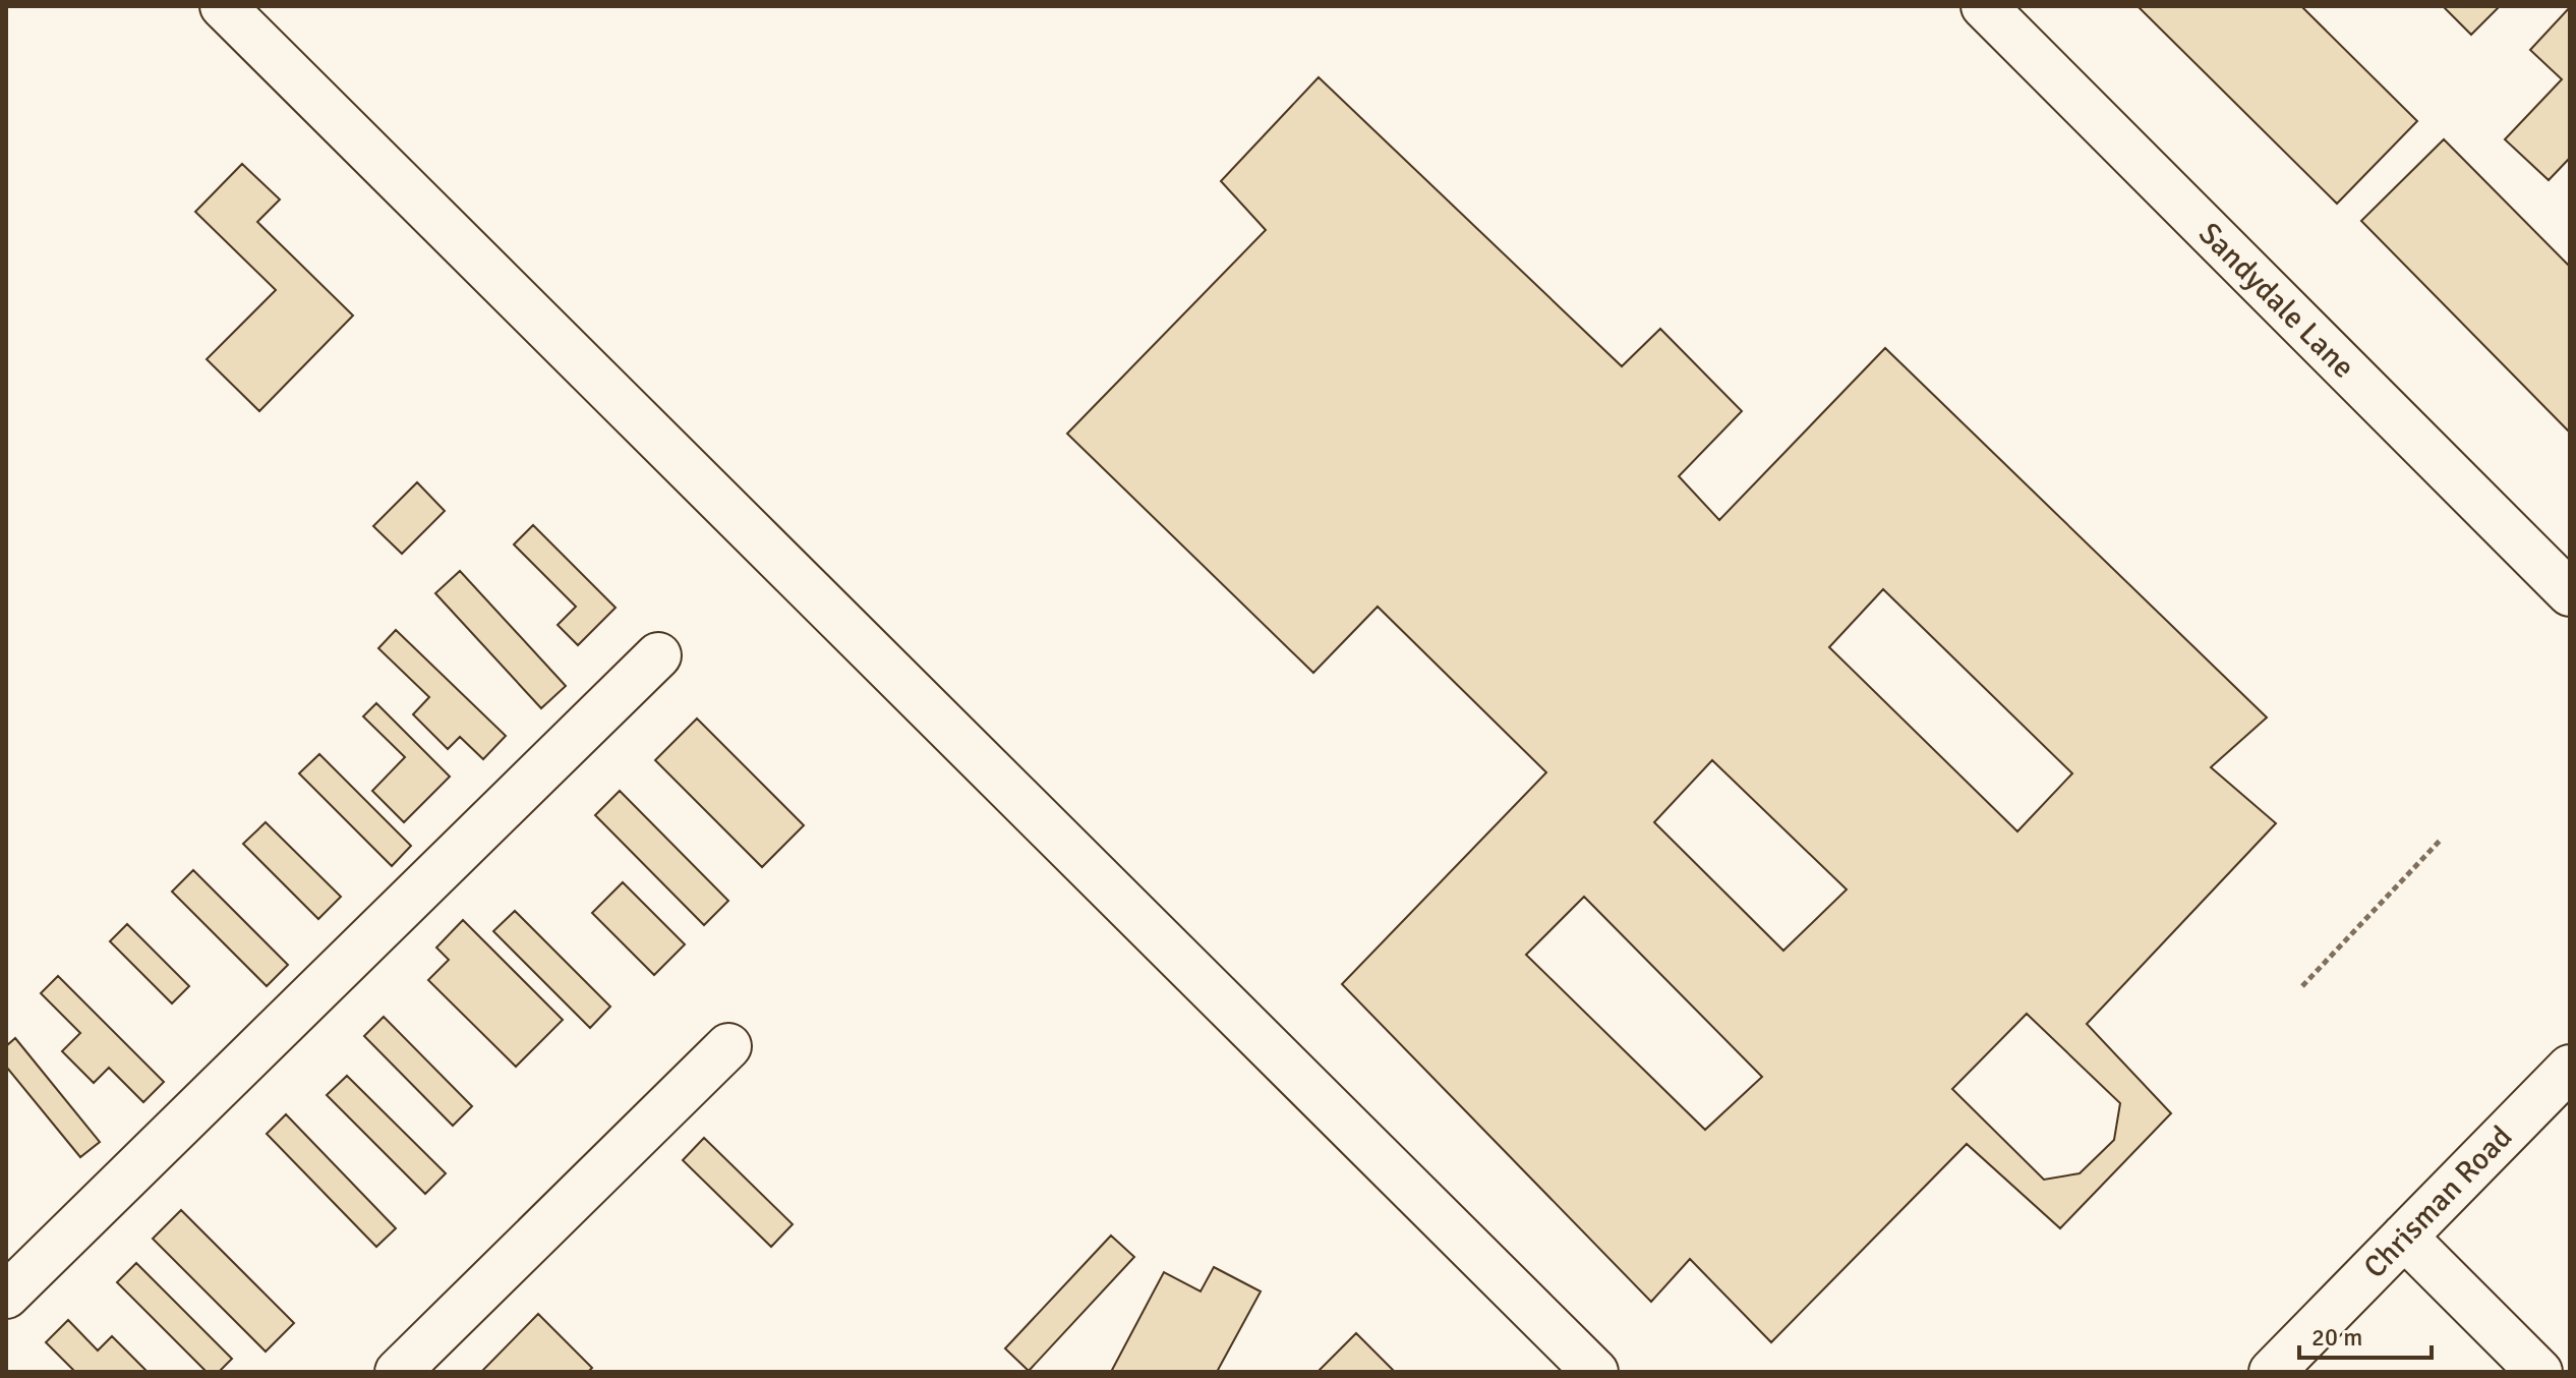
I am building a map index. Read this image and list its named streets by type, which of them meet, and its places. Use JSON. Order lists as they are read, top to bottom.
{
  "streets": {
    "street": ["Sandydale Lane", "Chrisman Road"]
  },
  "scale_bar": "20 m"
}
